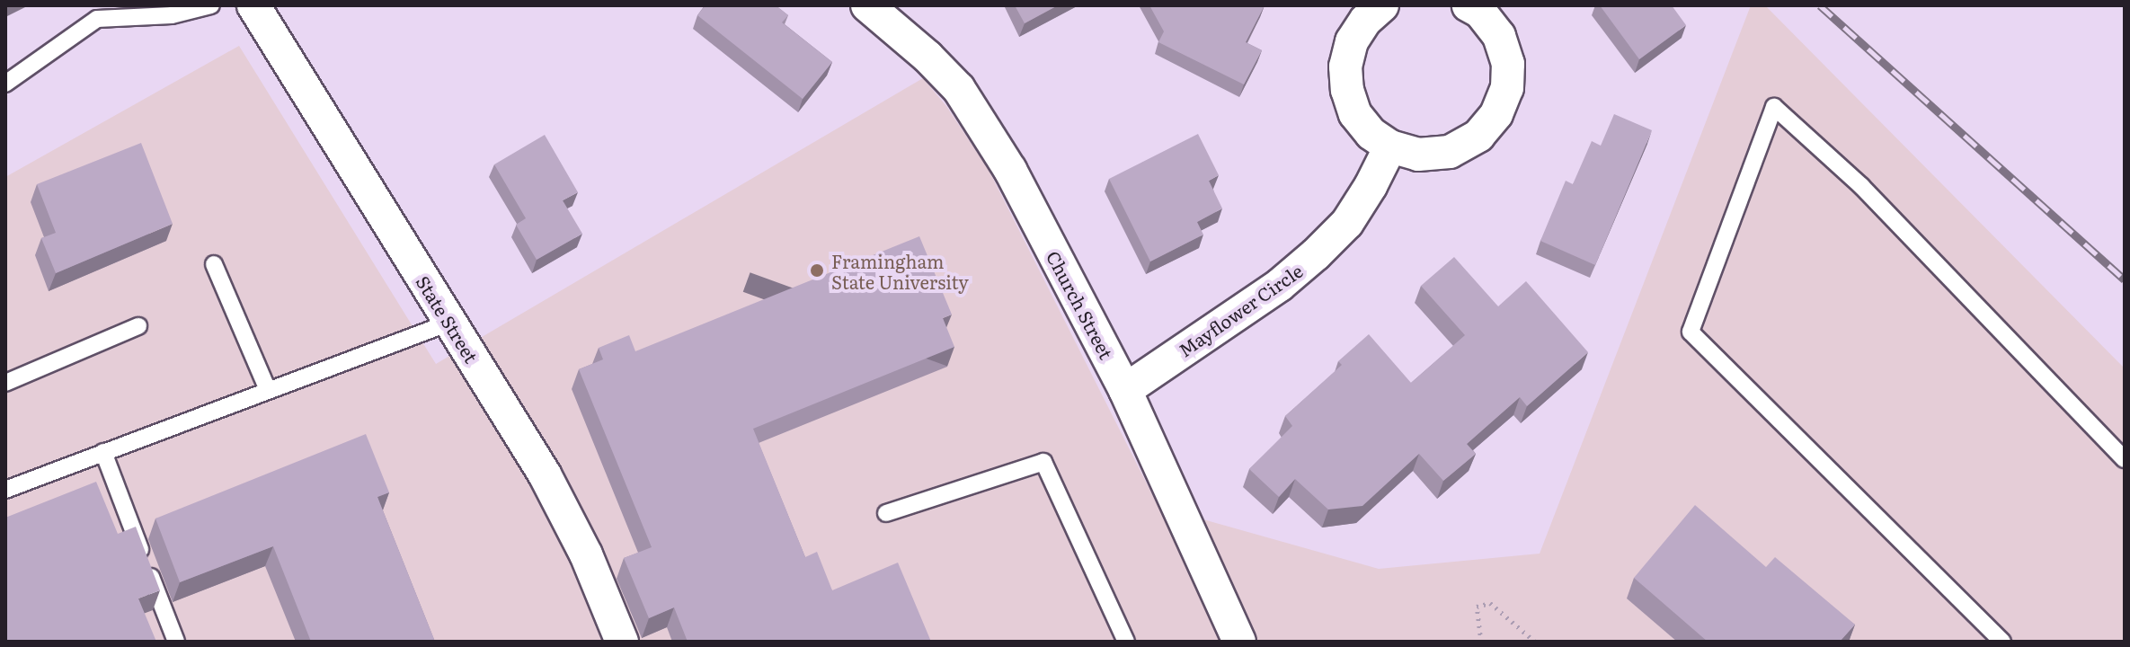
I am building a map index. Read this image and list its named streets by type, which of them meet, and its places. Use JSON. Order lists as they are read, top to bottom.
{
  "streets": {
    "street": ["Church Street", "Mayflower Circle", "State Street"]
  },
  "crossings": [
    ["Church Street", "Mayflower Circle"]
  ],
  "places": ["Framingham State University"]
}
